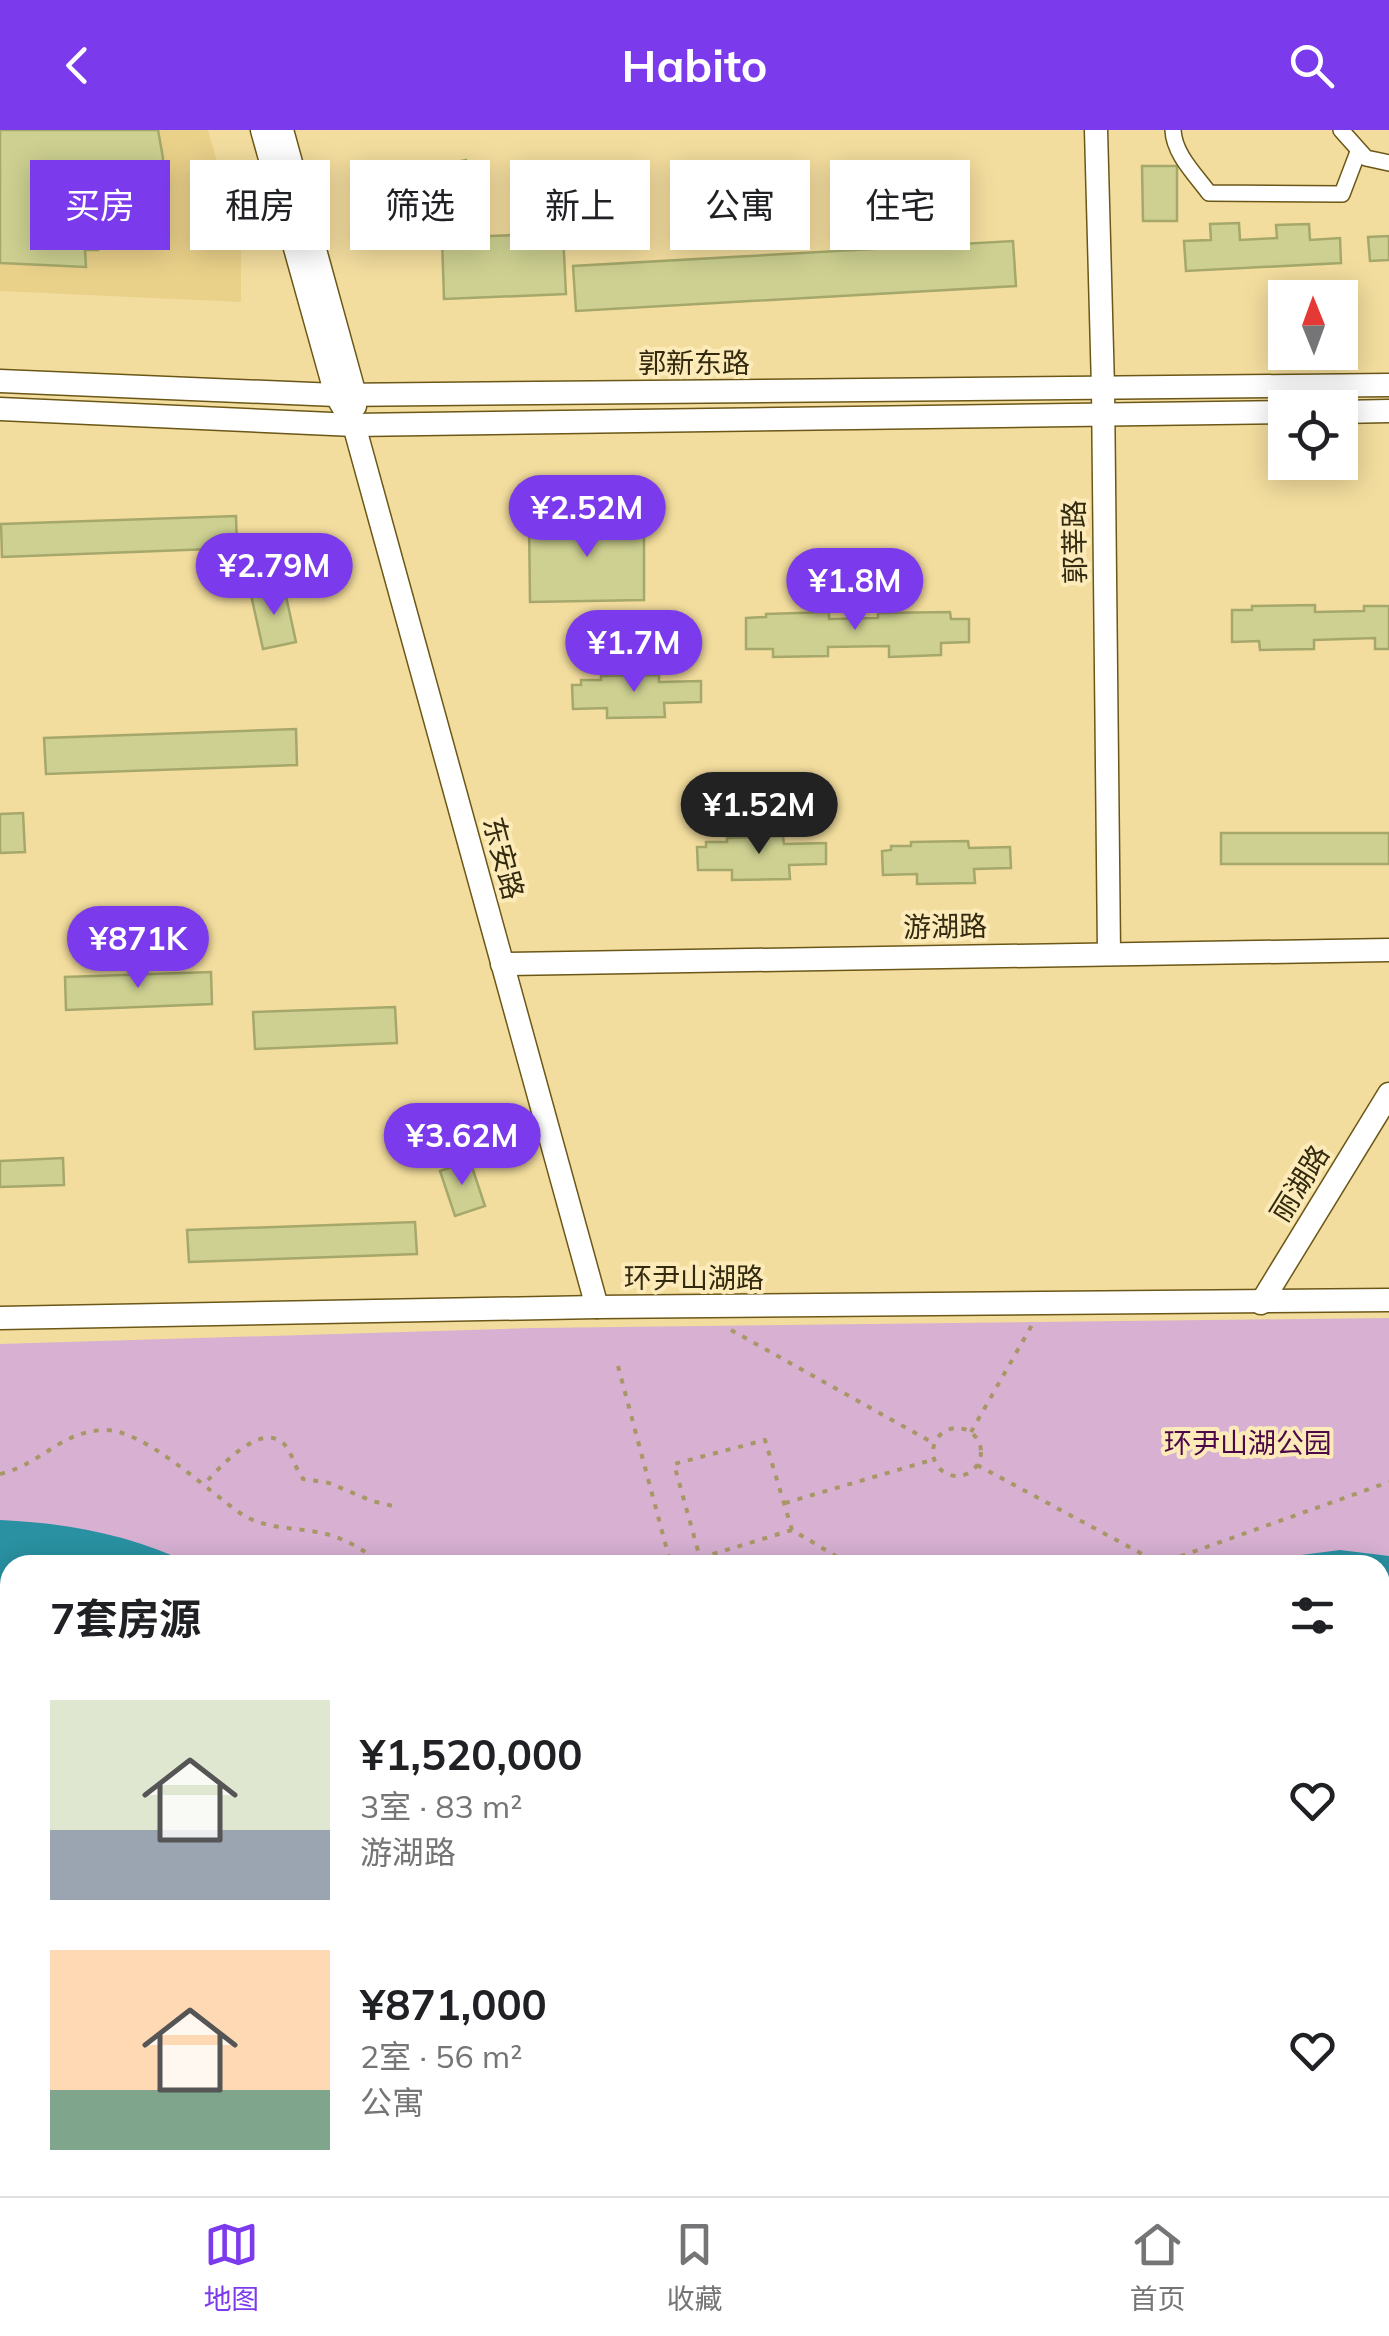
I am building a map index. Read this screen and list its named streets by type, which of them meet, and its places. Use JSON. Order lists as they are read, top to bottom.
{
  "streets": {
    "street": [
      "郭新东路",
      "郭莘路",
      "东安路",
      "游湖路",
      "丽湖路",
      "环尹山湖路"
    ]
  },
  "crossings": [
    ["郭新东路", "郭莘路"],
    ["郭新东路", "东安路"],
    ["郭莘路", "游湖路"],
    ["东安路", "游湖路"],
    ["东安路", "环尹山湖路"],
    ["丽湖路", "环尹山湖路"]
  ],
  "parks": ["环尹山湖公园"],
  "north": "top",
  "page": {
    "header": "Habito",
    "chip": [
      "买房",
      "租房",
      "筛选",
      "新上",
      "公寓",
      "住宅"
    ],
    "price": [
      "¥2.52M",
      "¥2.79M",
      "¥1.8M",
      "¥1.7M",
      "¥1.52M",
      "¥871K",
      "¥3.62M"
    ],
    "heading": "7套房源",
    "list": [
      {
        "name": "¥1,520,000",
        "note": "3室 · 83 m² · 游湖路"
      },
      {
        "name": "¥871,000",
        "note": "2室 · 56 m² · 公寓"
      }
    ],
    "tabs": ["地图", "收藏", "首页"]
  }
}
